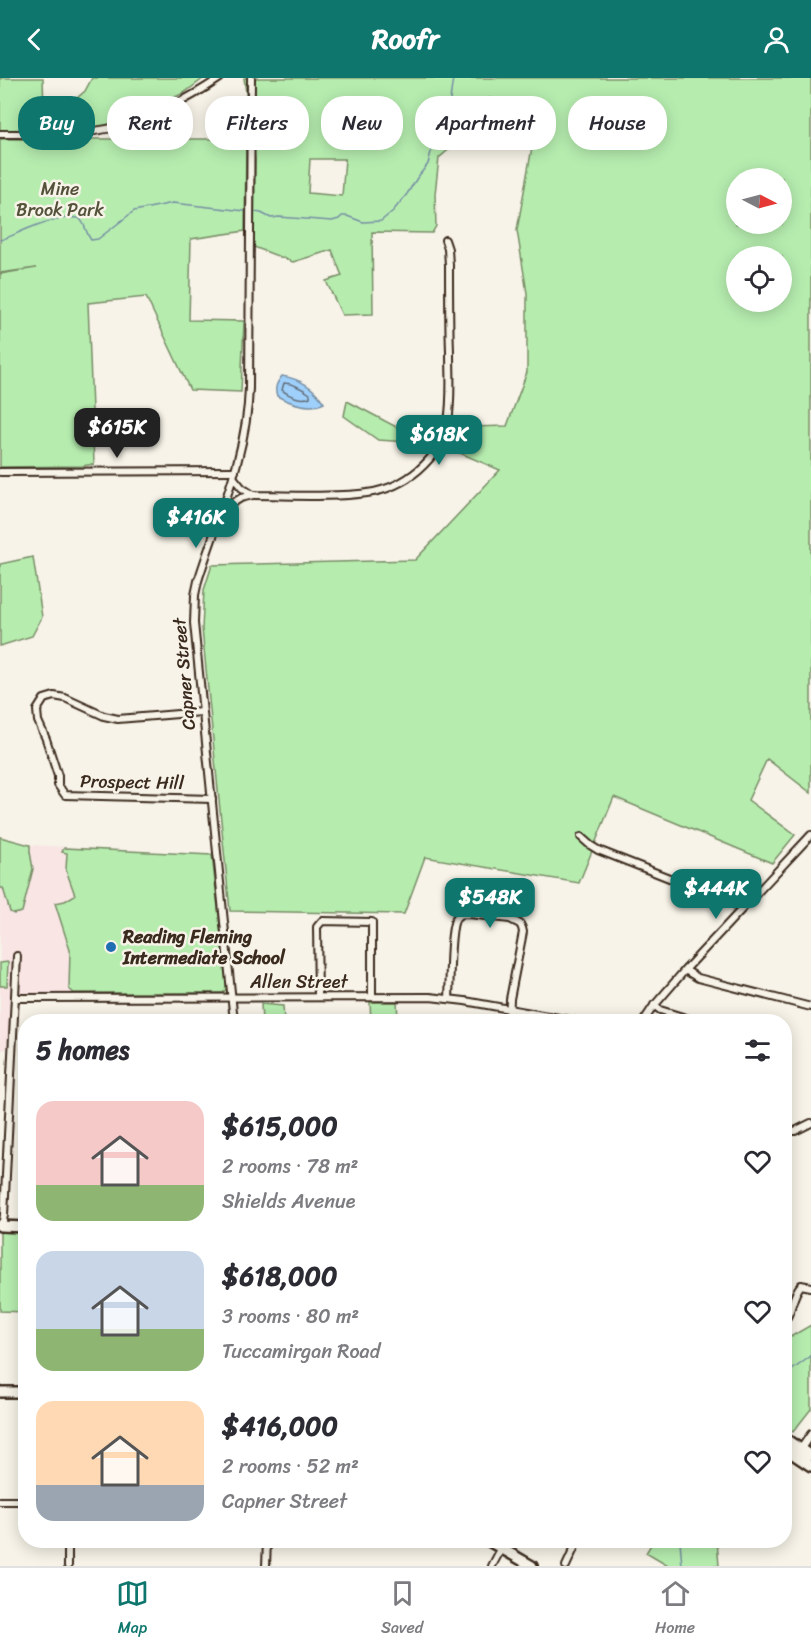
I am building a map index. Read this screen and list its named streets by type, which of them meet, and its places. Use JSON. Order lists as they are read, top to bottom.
{
  "streets": {
    "street": ["Capner Street", "Prospect Hill", "Allen Street"]
  },
  "crossings": [
    ["Capner Street", "Prospect Hill"],
    ["Capner Street", "Allen Street"]
  ],
  "parks": ["Mine Brook Park"],
  "places": ["Reading Fleming Intermediate School"],
  "north": "right",
  "page": {
    "header": "Roofr",
    "chip": [
      "Buy",
      "Rent",
      "Filters",
      "New",
      "Apartment",
      "House"
    ],
    "price": [
      "$615K",
      "$618K",
      "$416K",
      "$444K",
      "$548K"
    ],
    "heading": "5 homes",
    "list": [
      {
        "name": "$615,000",
        "note": "2 rooms · 78 m² · Shields Avenue"
      },
      {
        "name": "$618,000",
        "note": "3 rooms · 80 m² · Tuccamirgan Road"
      },
      {
        "name": "$416,000",
        "note": "2 rooms · 52 m² · Capner Street"
      }
    ],
    "tabs": ["Map", "Saved", "Home"]
  }
}
